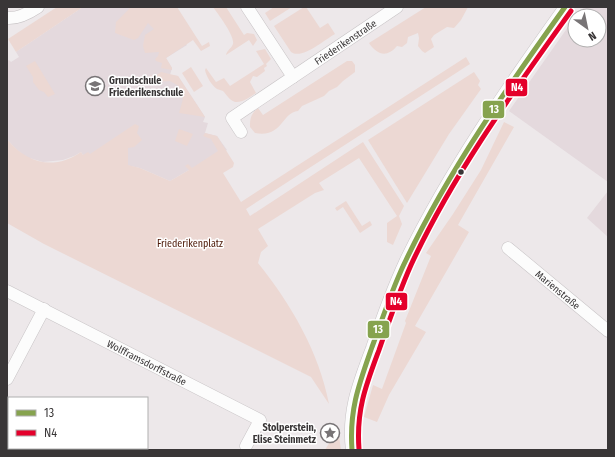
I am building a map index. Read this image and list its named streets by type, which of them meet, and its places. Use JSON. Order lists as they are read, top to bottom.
{
  "streets": {
    "street": ["Friederikenstraße", "Marienstraße", "Wolfframsdorffstraße"]
  },
  "parks": ["Friederikenplatz"],
  "places": {
    "school or university": ["Grundschule Friederikenschule"],
    "place": ["Stolperstein, Elise Steinmetz"]
  },
  "lines": ["transit line 13", "transit line N4"],
  "legend": ["13", "N4"],
  "north": "bottom right"
}
